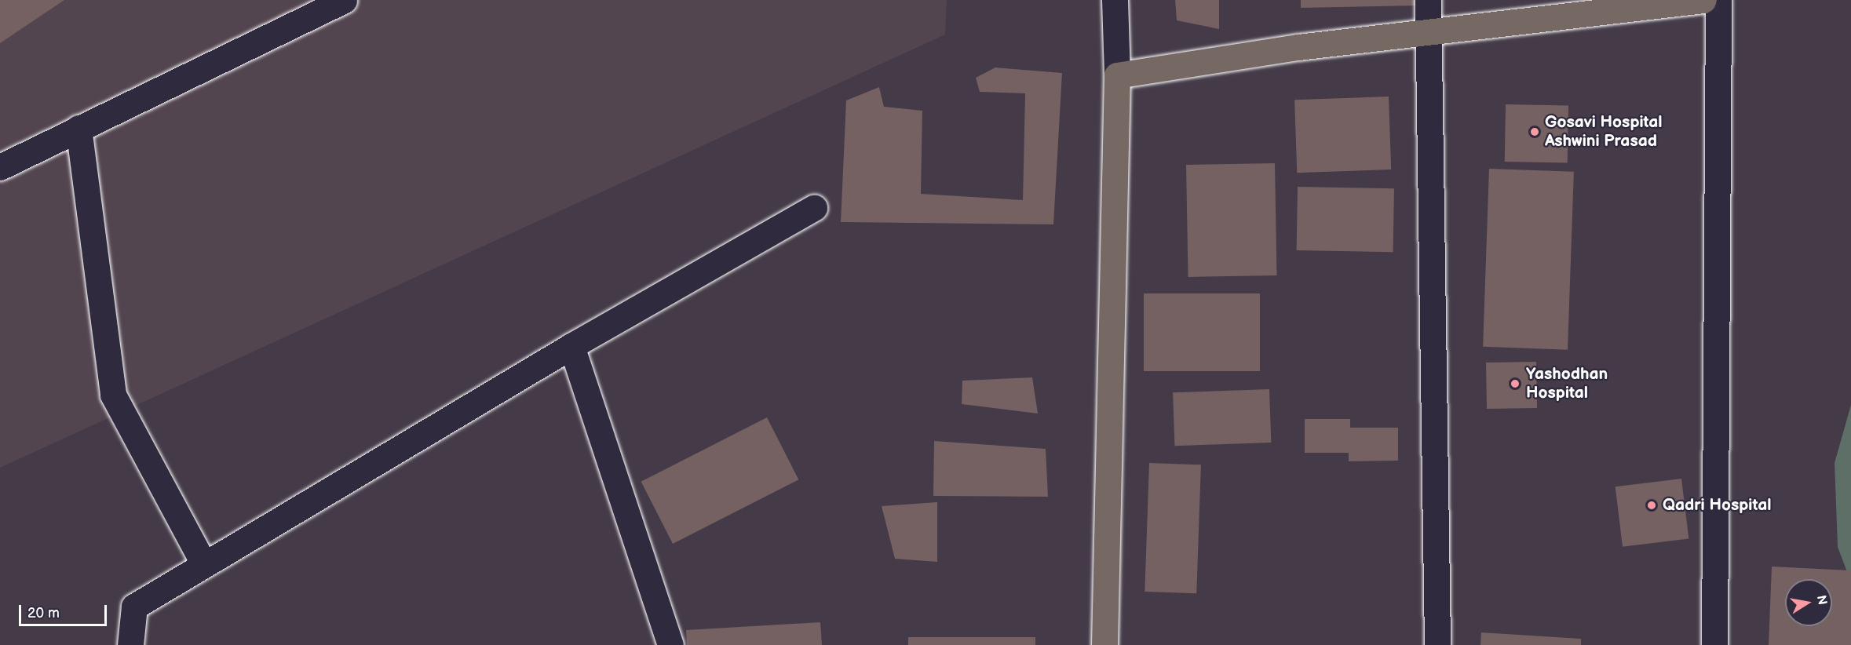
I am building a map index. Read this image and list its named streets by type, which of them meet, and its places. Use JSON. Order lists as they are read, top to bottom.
{
  "places": ["Gosavi Hospital Ashwini Prasad", "Yashodhan Hospital", "Qadri Hospital"],
  "scale_bar": "20 m",
  "north": "right"
}
